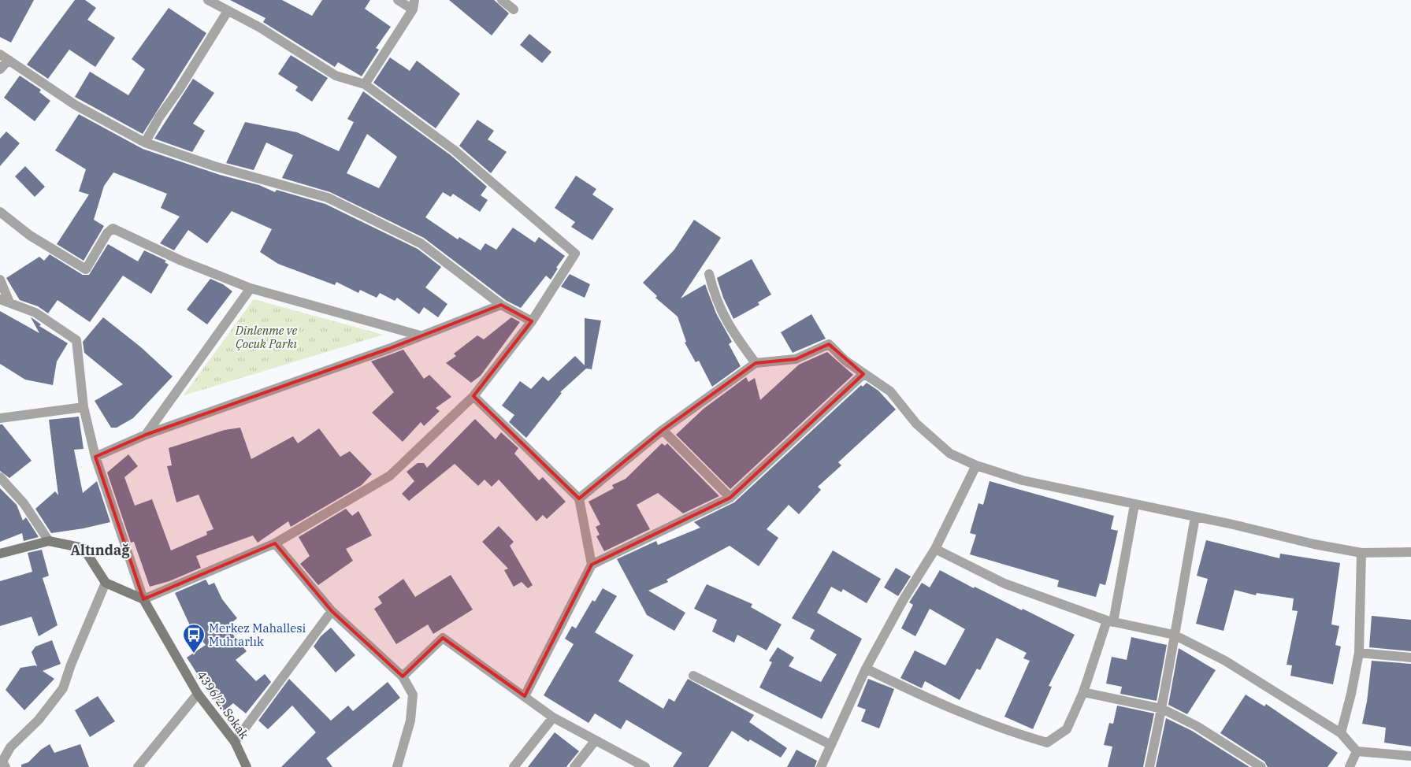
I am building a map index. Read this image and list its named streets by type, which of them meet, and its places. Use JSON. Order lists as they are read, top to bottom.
{
  "streets": {
    "street": ["4396/2. Sokak"]
  },
  "districts": ["Altındağ"],
  "parks": ["Dinlenme ve Çocuk Parkı"],
  "places": {
    "bus stop": ["Merkez Mahallesi Muhtarlık"]
  }
}
